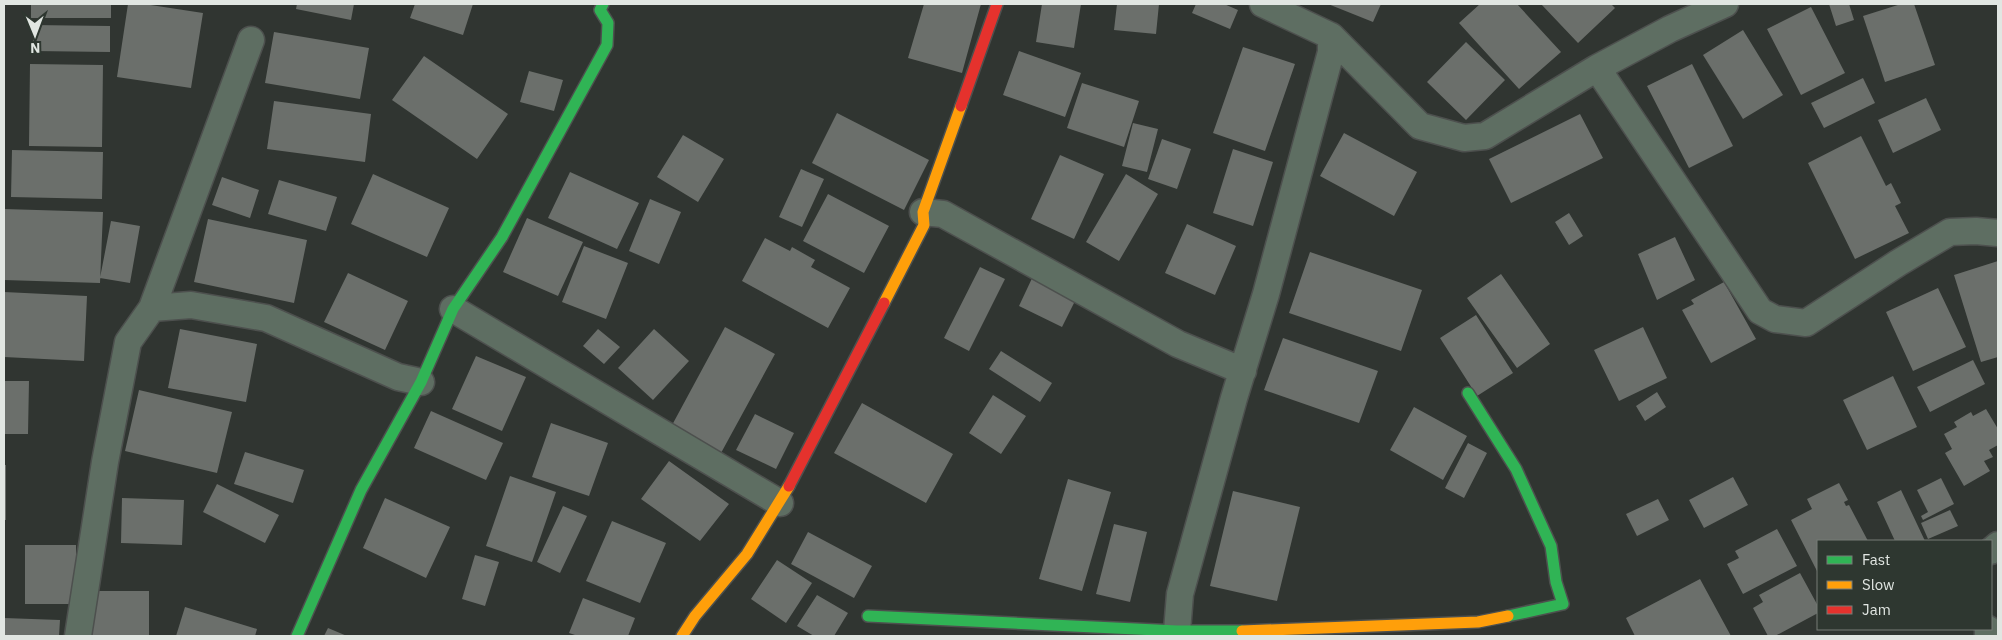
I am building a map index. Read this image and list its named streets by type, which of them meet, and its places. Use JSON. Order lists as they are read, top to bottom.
{
  "legend": ["Fast", "Slow", "Jam"],
  "north": "bottom"
}
